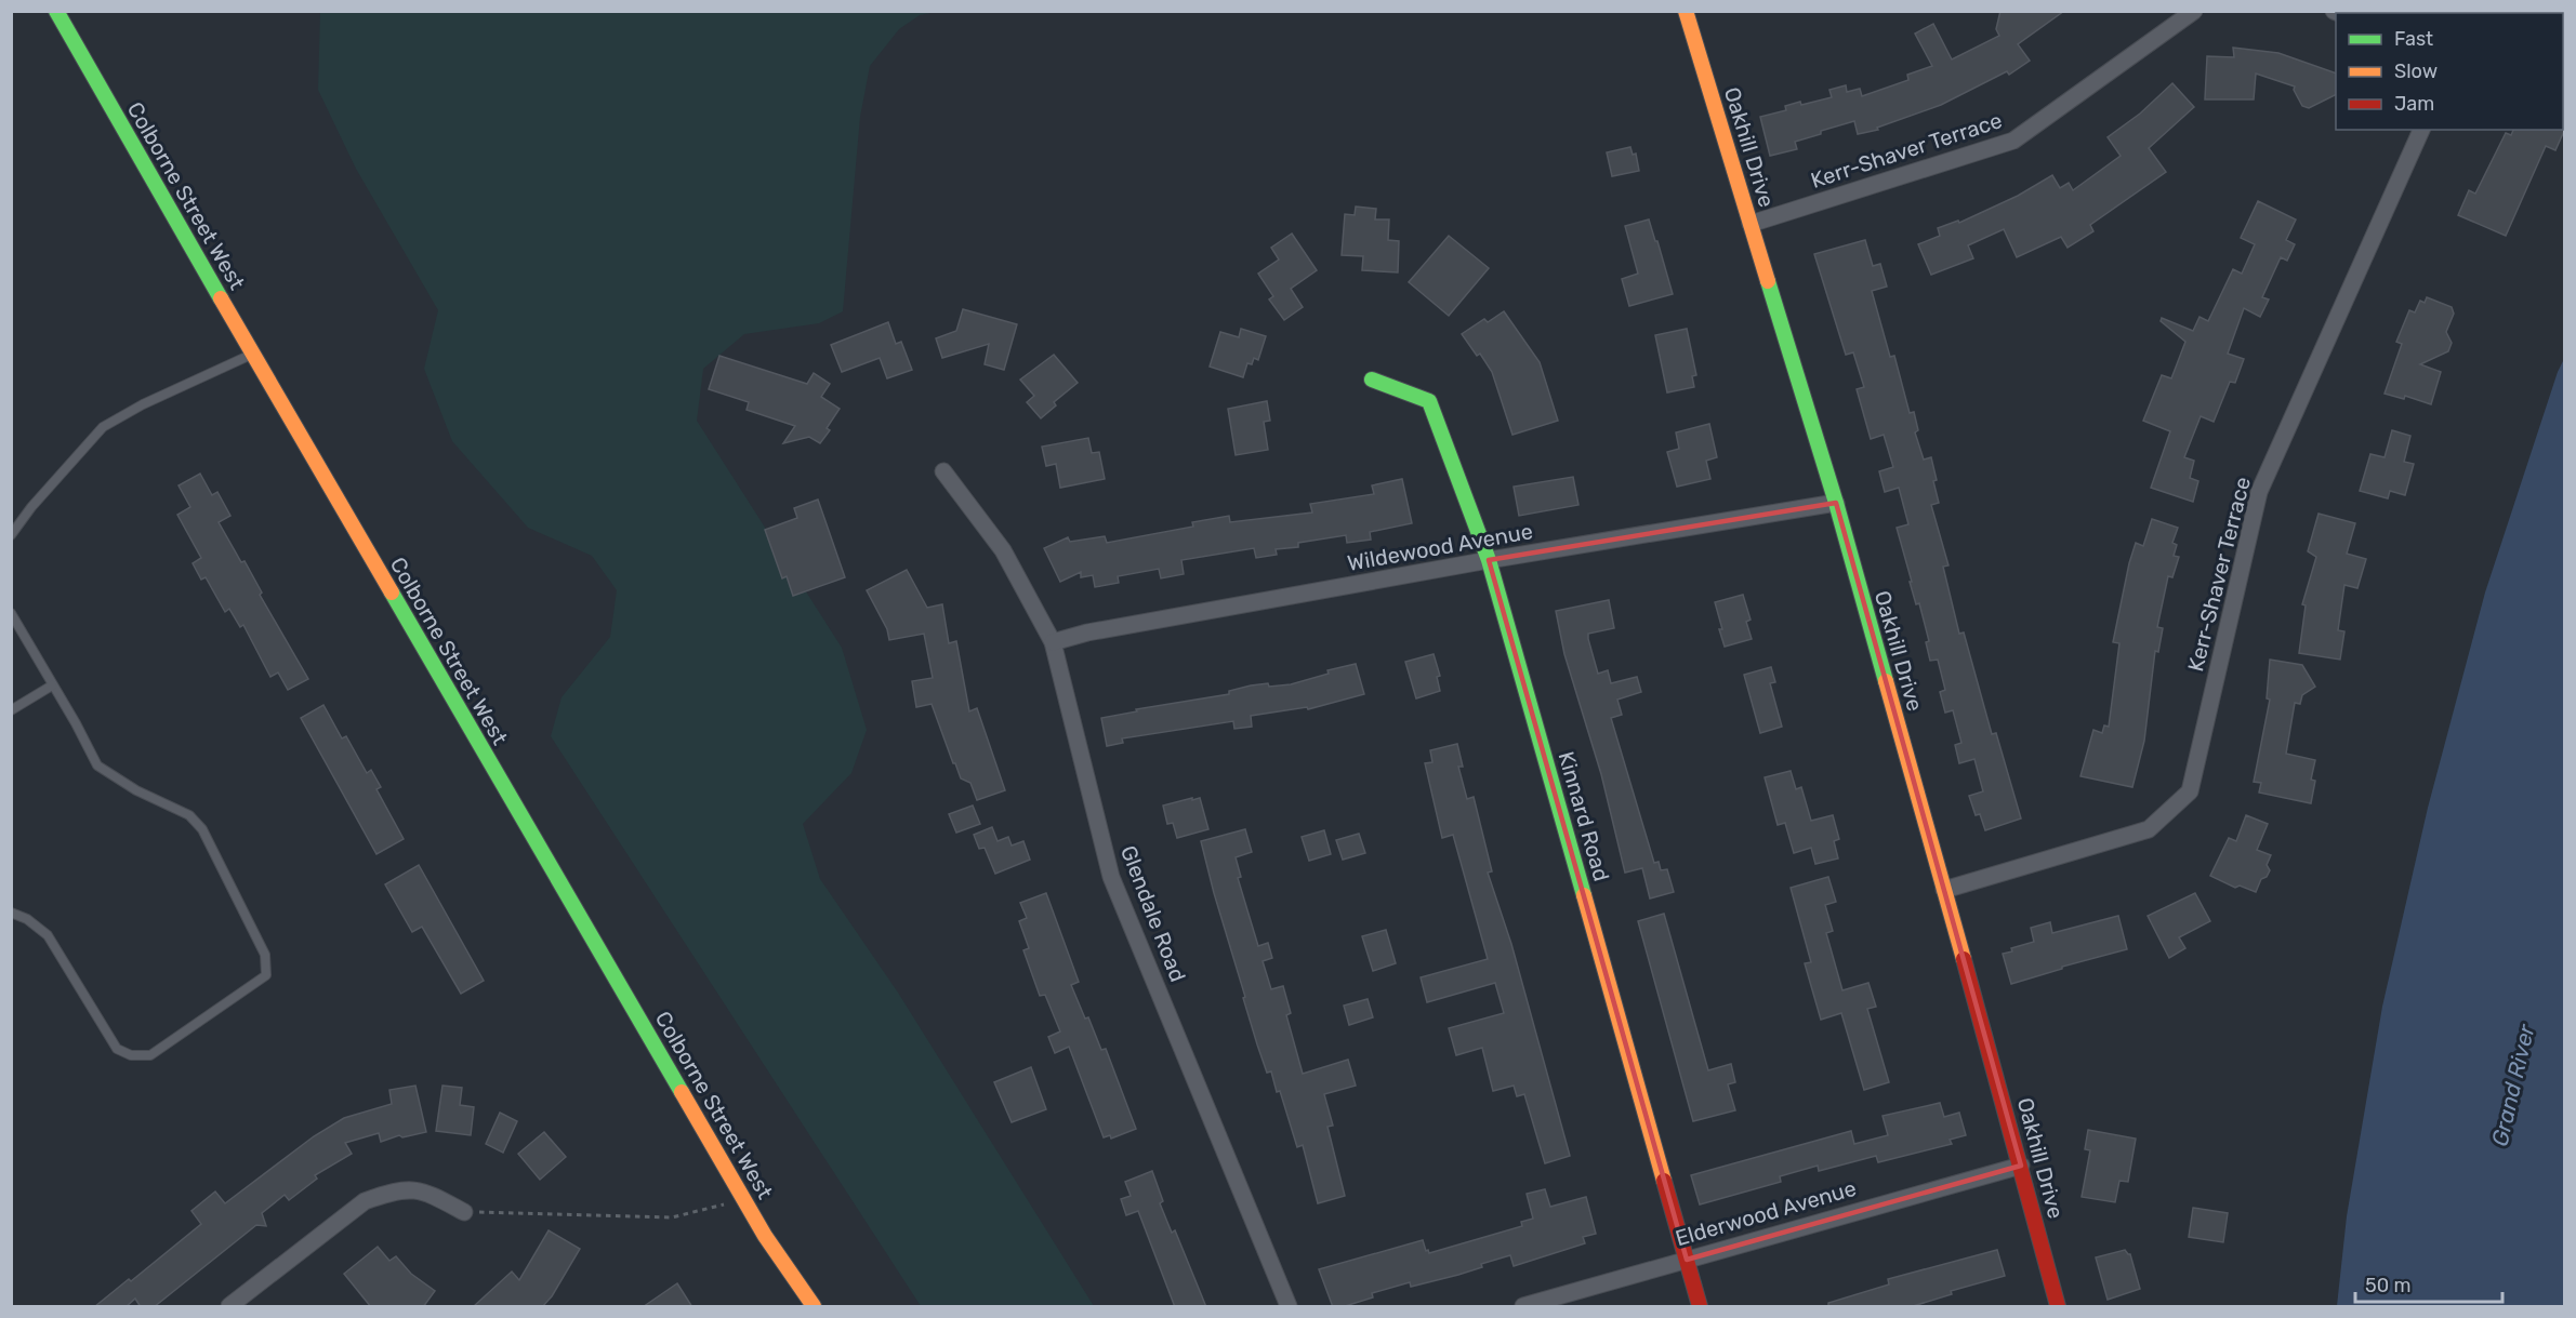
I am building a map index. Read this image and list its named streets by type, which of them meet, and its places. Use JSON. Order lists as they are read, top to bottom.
{
  "streets": {
    "street": [
      "Oakhill Drive",
      "Kerr-Shaver Terrace",
      "Colborne Street West",
      "Wildewood Avenue",
      "Kinnard Road",
      "Glendale Road",
      "Elderwood Avenue"
    ]
  },
  "crossings": [
    ["Oakhill Drive", "Kerr-Shaver Terrace"],
    ["Oakhill Drive", "Wildewood Avenue"],
    ["Oakhill Drive", "Elderwood Avenue"],
    ["Wildewood Avenue", "Kinnard Road"],
    ["Wildewood Avenue", "Glendale Road"],
    ["Kinnard Road", "Elderwood Avenue"]
  ],
  "water": ["Grand River"],
  "legend": ["Fast", "Slow", "Jam"],
  "scale_bar": "50 m"
}
